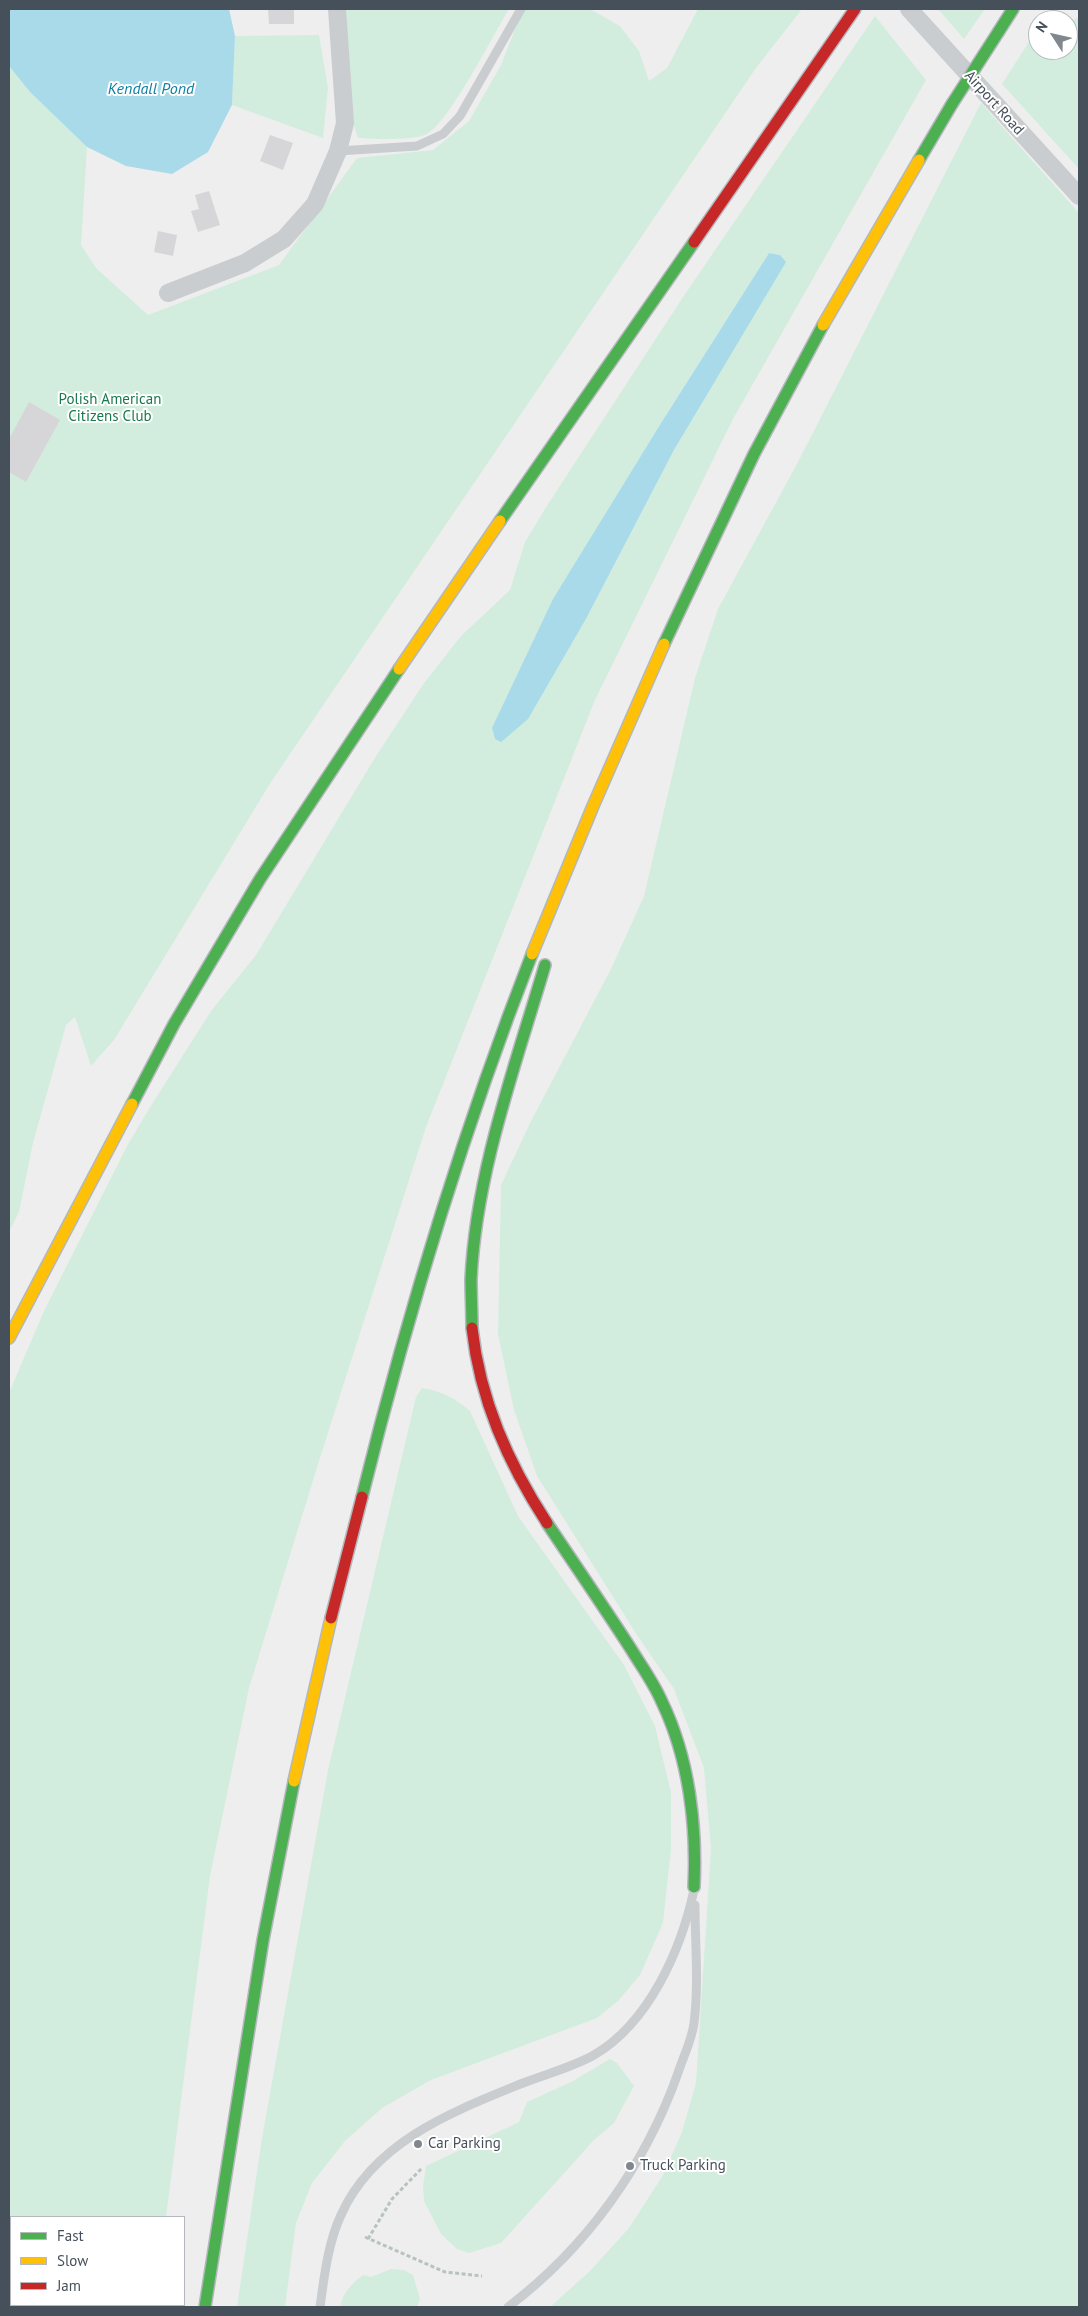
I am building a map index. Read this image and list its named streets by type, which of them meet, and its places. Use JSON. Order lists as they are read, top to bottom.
{
  "streets": {
    "street": ["Airport Road"]
  },
  "water": ["Kendall Pond"],
  "parks": ["Polish American Citizens Club"],
  "places": ["Car Parking", "Truck Parking"],
  "legend": ["Fast", "Slow", "Jam"],
  "north": "top left"
}
